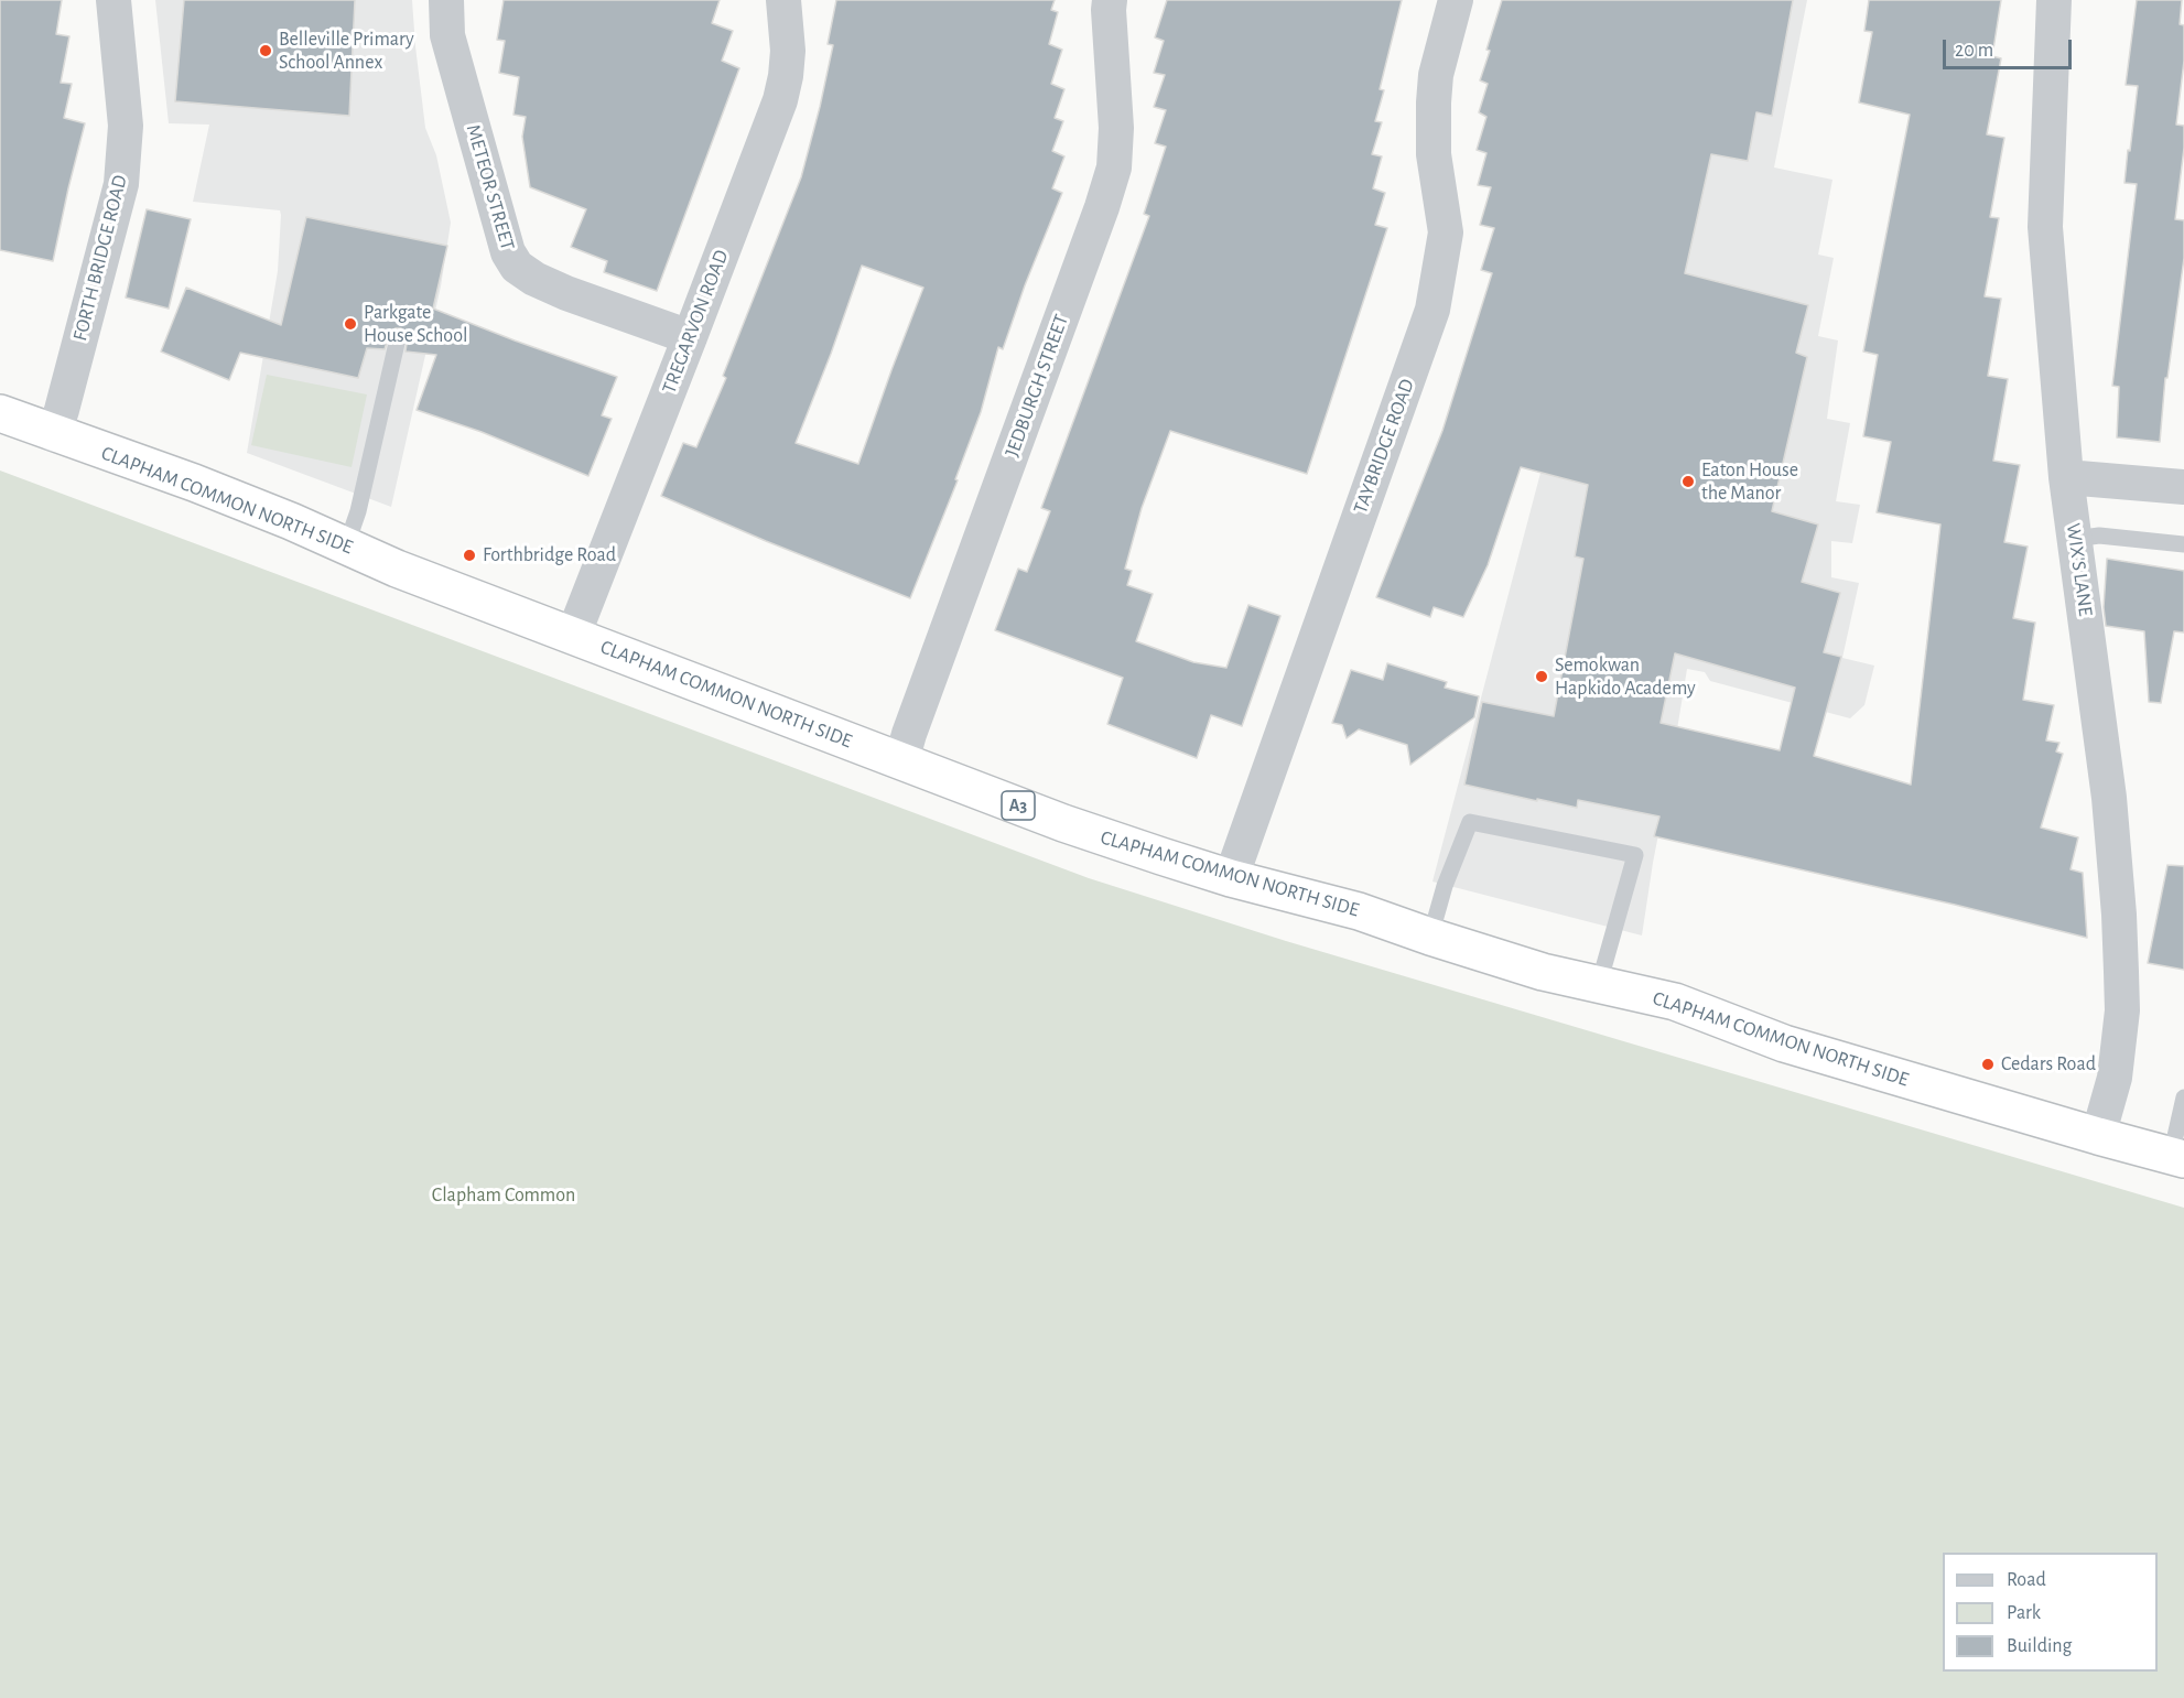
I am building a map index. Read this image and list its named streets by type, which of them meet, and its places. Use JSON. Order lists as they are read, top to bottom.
{
  "streets": {
    "highway": ["CLAPHAM COMMON NORTH SIDE", "A3"],
    "street": [
      "METEOR STREET",
      "FORTH BRIDGE ROAD",
      "TREGARVON ROAD",
      "JEDBURGH STREET",
      "TAYBRIDGE ROAD",
      "WIX'S LANE"
    ]
  },
  "crossings": [
    ["METEOR STREET", "TREGARVON ROAD"],
    ["FORTH BRIDGE ROAD", "CLAPHAM COMMON NORTH SIDE"],
    ["TREGARVON ROAD", "CLAPHAM COMMON NORTH SIDE"],
    ["JEDBURGH STREET", "CLAPHAM COMMON NORTH SIDE"],
    ["TAYBRIDGE ROAD", "CLAPHAM COMMON NORTH SIDE"],
    ["CLAPHAM COMMON NORTH SIDE", "WIX'S LANE"]
  ],
  "parks": ["Clapham Common"],
  "places": [
    "Belleville Primary School Annex",
    "Parkgate House School",
    "Eaton House the Manor",
    "Forthbridge Road",
    "Semokwan Hapkido Academy",
    "Cedars Road"
  ],
  "legend": ["Road", "Park", "Building"],
  "scale_bar": "20 m"
}
